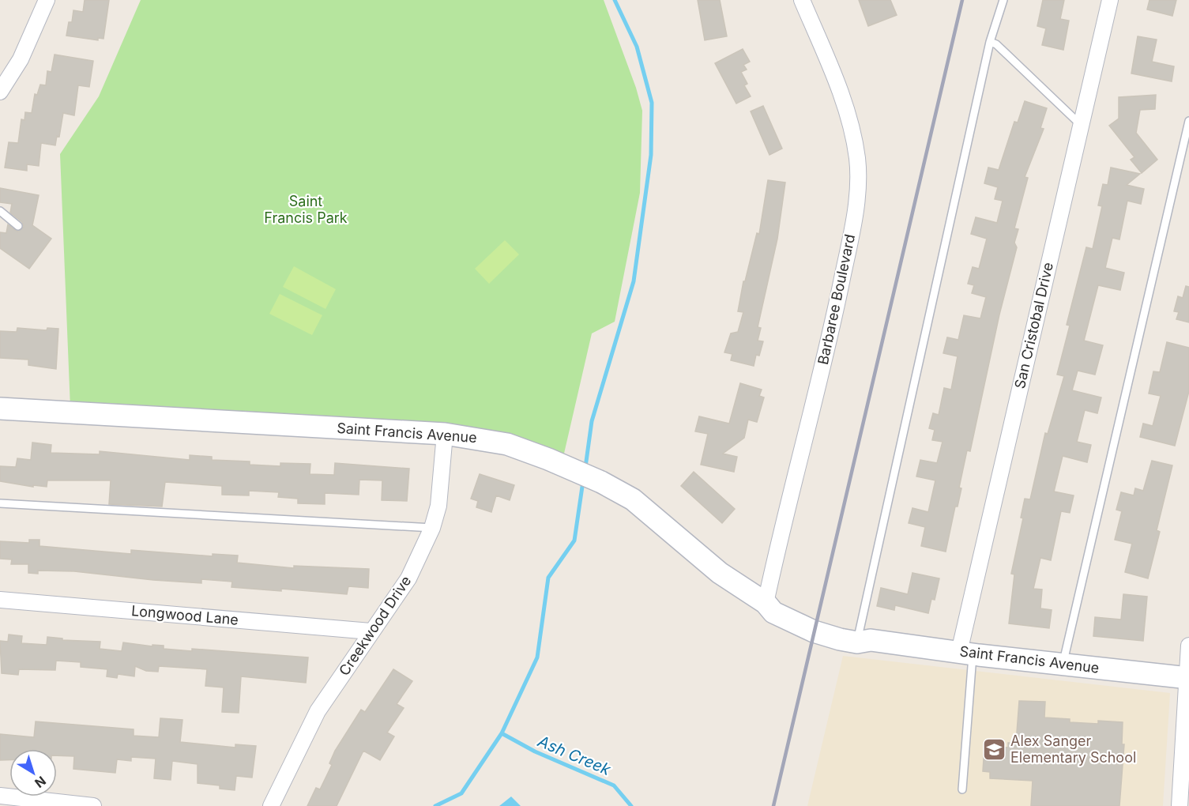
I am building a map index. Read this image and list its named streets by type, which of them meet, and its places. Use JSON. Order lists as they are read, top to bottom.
{
  "streets": {
    "street": [
      "Barbaree Boulevard",
      "San Cristobal Drive",
      "Saint Francis Avenue",
      "Longwood Lane",
      "Creekwood Drive"
    ]
  },
  "crossings": [
    ["Barbaree Boulevard", "Saint Francis Avenue"],
    ["San Cristobal Drive", "Saint Francis Avenue"],
    ["Saint Francis Avenue", "Creekwood Drive"],
    ["Longwood Lane", "Creekwood Drive"]
  ],
  "water": ["Ash Creek"],
  "parks": ["Saint Francis Park"],
  "places": {
    "school or university": ["Alex Sanger Elementary School"]
  },
  "north": "bottom right"
}
